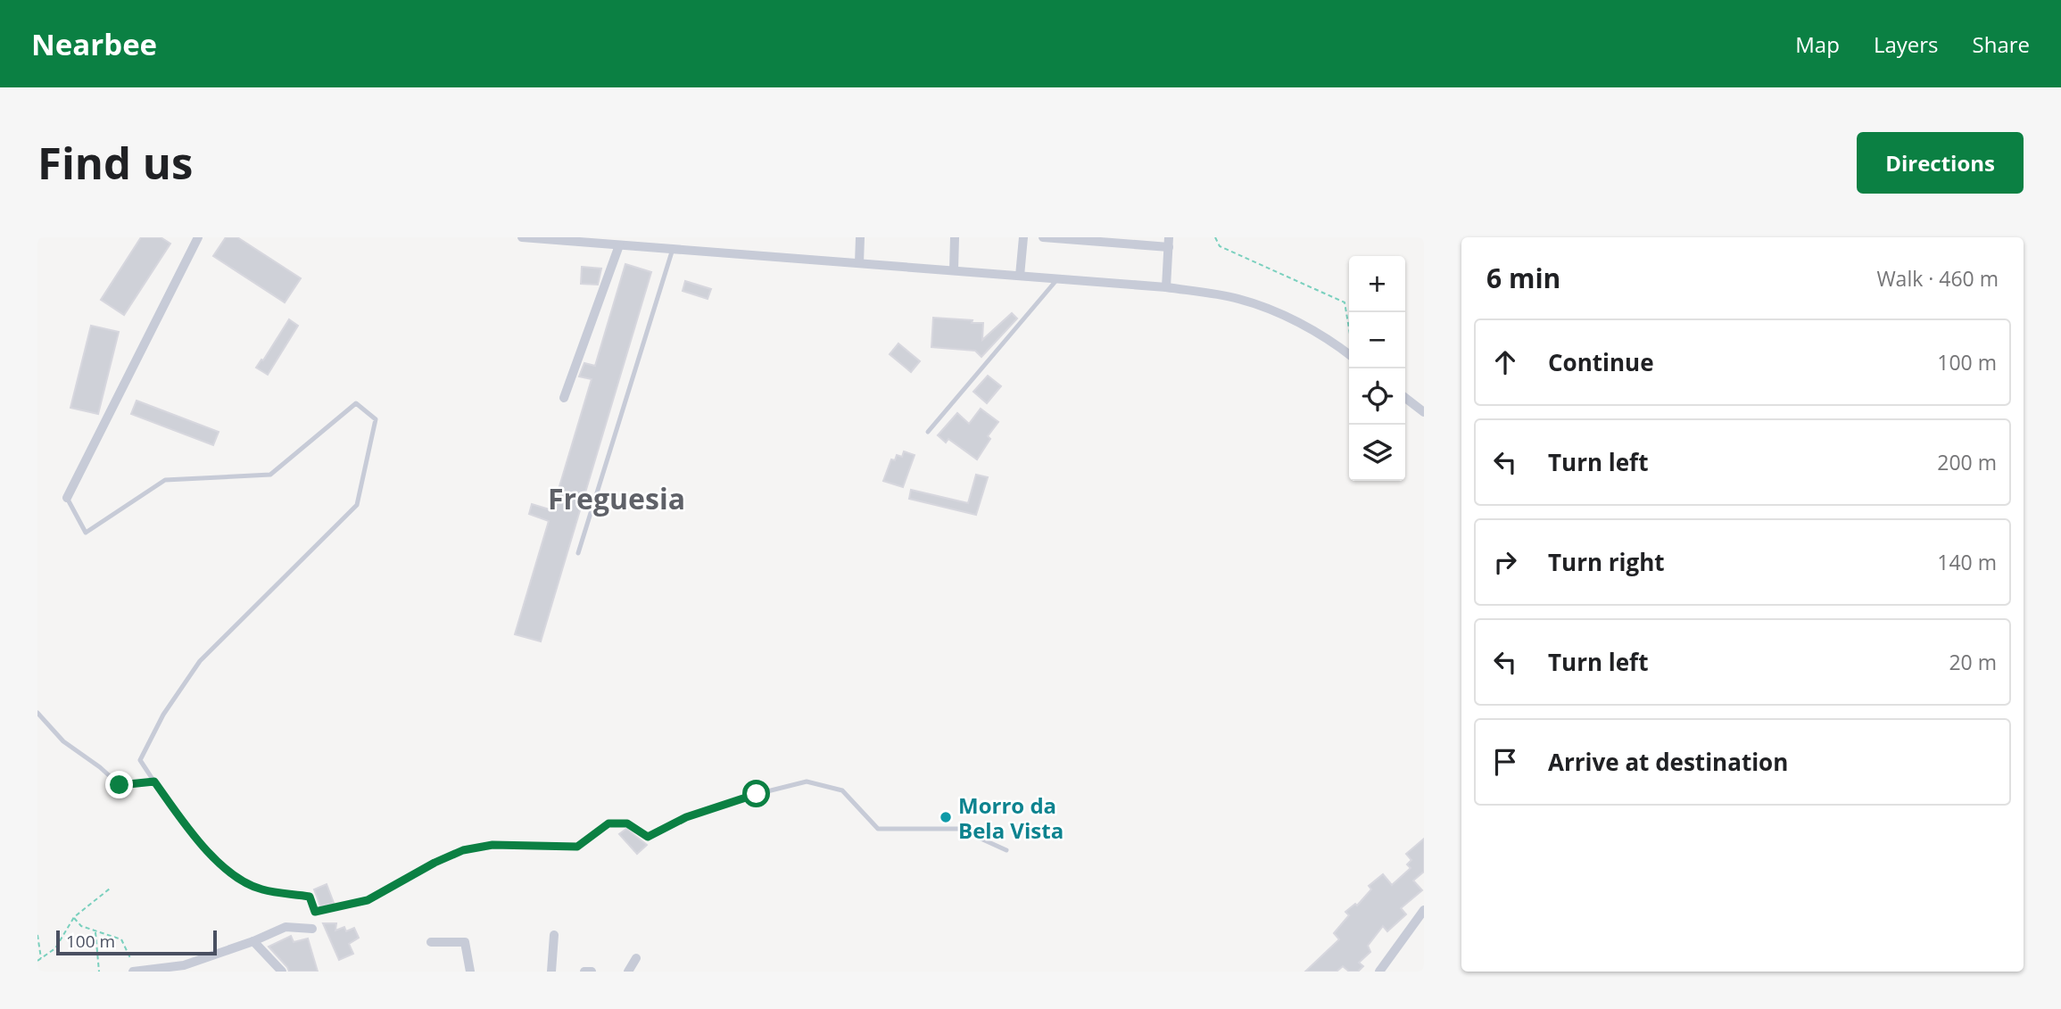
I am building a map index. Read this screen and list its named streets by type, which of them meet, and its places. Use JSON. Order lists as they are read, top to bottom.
{
  "districts": ["Freguesia"],
  "places": ["Morro da Bela Vista"],
  "scale_bar": "100 m",
  "page": {
    "header": "Nearbee",
    "nav": ["Map", "Layers", "Share"],
    "buttons": "Directions",
    "title": "Find us",
    "heading": ["6 min", "Walk · 460 m"],
    "map_buttons": ["+", "−"],
    "list": [
      ["Continue", "100 m"],
      ["Turn left", "200 m"],
      ["Turn right", "140 m"],
      ["Turn left", "20 m"],
      "Arrive at destination"
    ],
    "scale": "100 m"
  }
}
